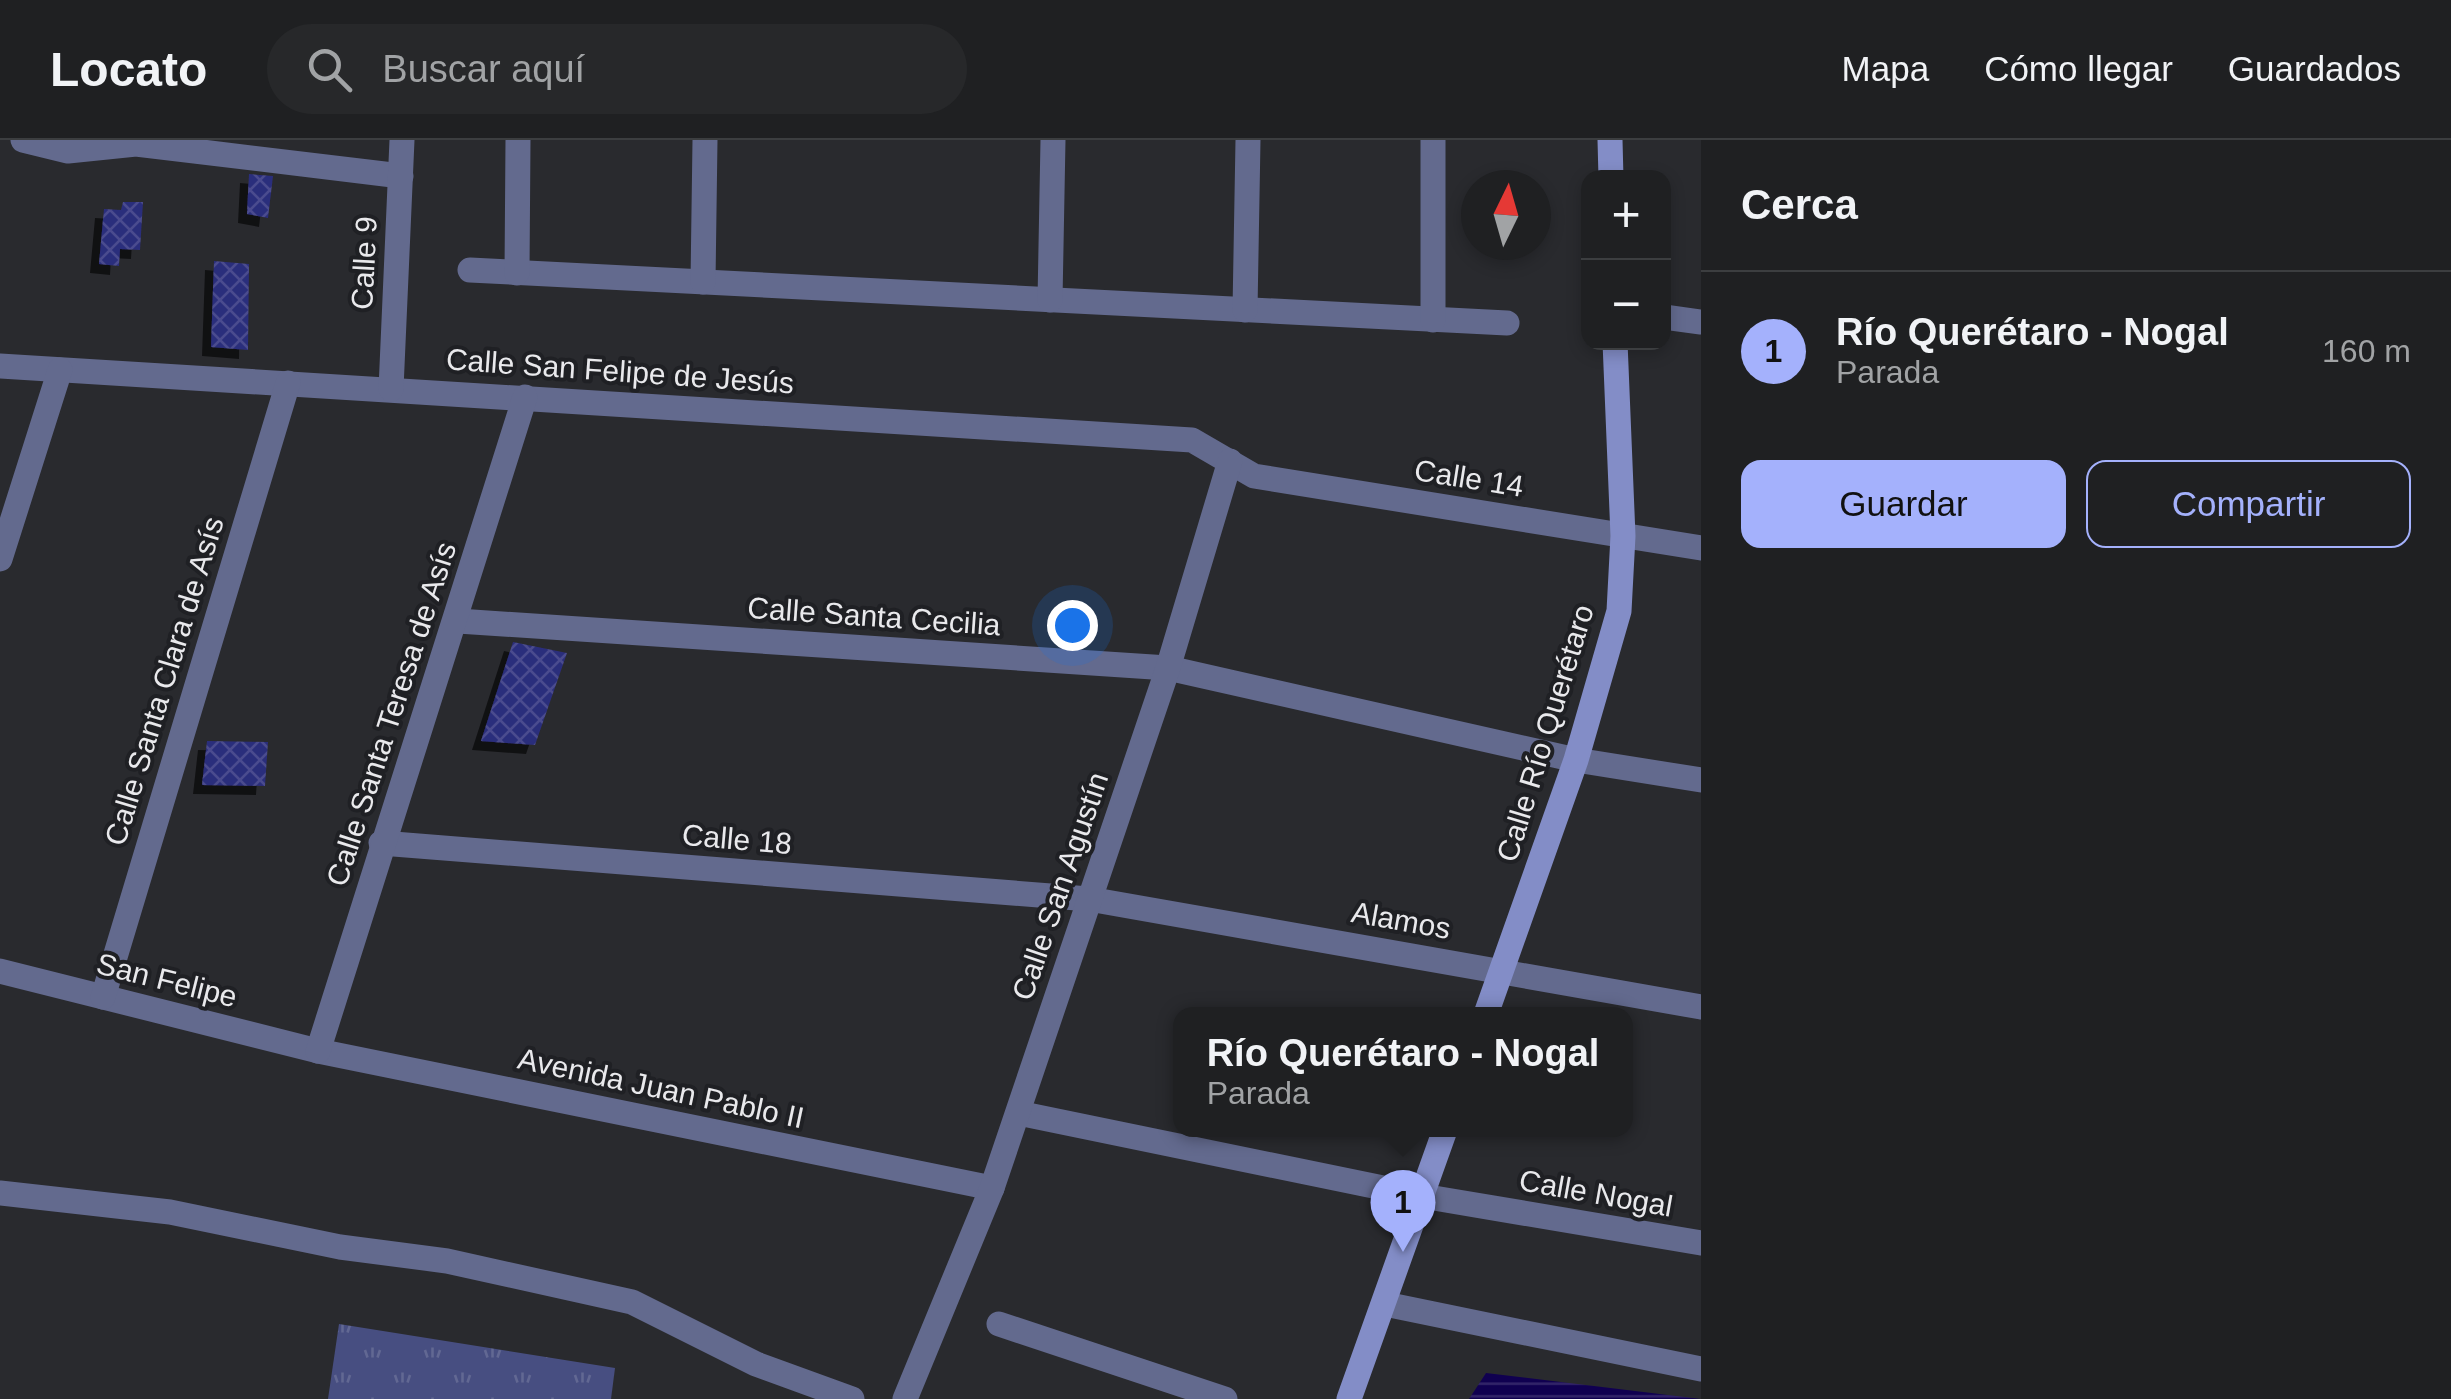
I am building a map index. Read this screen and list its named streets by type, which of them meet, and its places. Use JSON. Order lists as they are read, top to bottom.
{
  "streets": {
    "street": [
      "Calle 9",
      "Calle San Felipe de Jesús",
      "Calle 14",
      "Calle Santa Cecilia",
      "Calle Santa Clara de Asís",
      "Calle Santa Teresa de Asís",
      "Calle Río Querétaro",
      "Calle 18",
      "Calle San Agustín",
      "Alamos",
      "San Felipe",
      "Avenida Juan Pablo II",
      "Calle Nogal"
    ]
  },
  "crossings": [
    ["Calle 9", "Calle San Felipe de Jesús"],
    ["Calle San Felipe de Jesús", "Calle 14"],
    ["Calle San Felipe de Jesús", "Calle Santa Clara de Asís"],
    ["Calle San Felipe de Jesús", "Calle Santa Teresa de Asís"],
    ["Calle San Felipe de Jesús", "Calle San Agustín"],
    ["Calle 14", "Calle Río Querétaro"],
    ["Calle 14", "Calle San Agustín"],
    ["Calle Santa Cecilia", "Calle Santa Teresa de Asís"],
    ["Calle Santa Cecilia", "Calle Río Querétaro"],
    ["Calle Santa Cecilia", "Calle San Agustín"],
    ["Calle Santa Clara de Asís", "San Felipe"],
    ["Calle Santa Teresa de Asís", "Calle 18"],
    ["Calle Santa Teresa de Asís", "San Felipe"],
    ["Calle Santa Teresa de Asís", "Avenida Juan Pablo II"],
    ["Calle Río Querétaro", "Alamos"],
    ["Calle 18", "Calle San Agustín"],
    ["Calle 18", "Alamos"],
    ["Calle San Agustín", "Alamos"],
    ["Calle San Agustín", "Avenida Juan Pablo II"],
    ["Calle San Agustín", "Calle Nogal"],
    ["San Felipe", "Avenida Juan Pablo II"]
  ],
  "north": "top",
  "page": {
    "header": "Locato",
    "search": "Buscar aquí",
    "nav": ["Mapa", "Cómo llegar", "Guardados"],
    "heading": "Cerca",
    "map_buttons": ["+", "−"],
    "list": [
      {
        "mark": "1",
        "name": "Río Querétaro - Nogal",
        "note": "Parada",
        "value": "160 m"
      }
    ],
    "buttons": ["Guardar", "Compartir"],
    "popup": ["Río Querétaro - Nogal", "Parada"],
    "pins": "1"
  }
}
